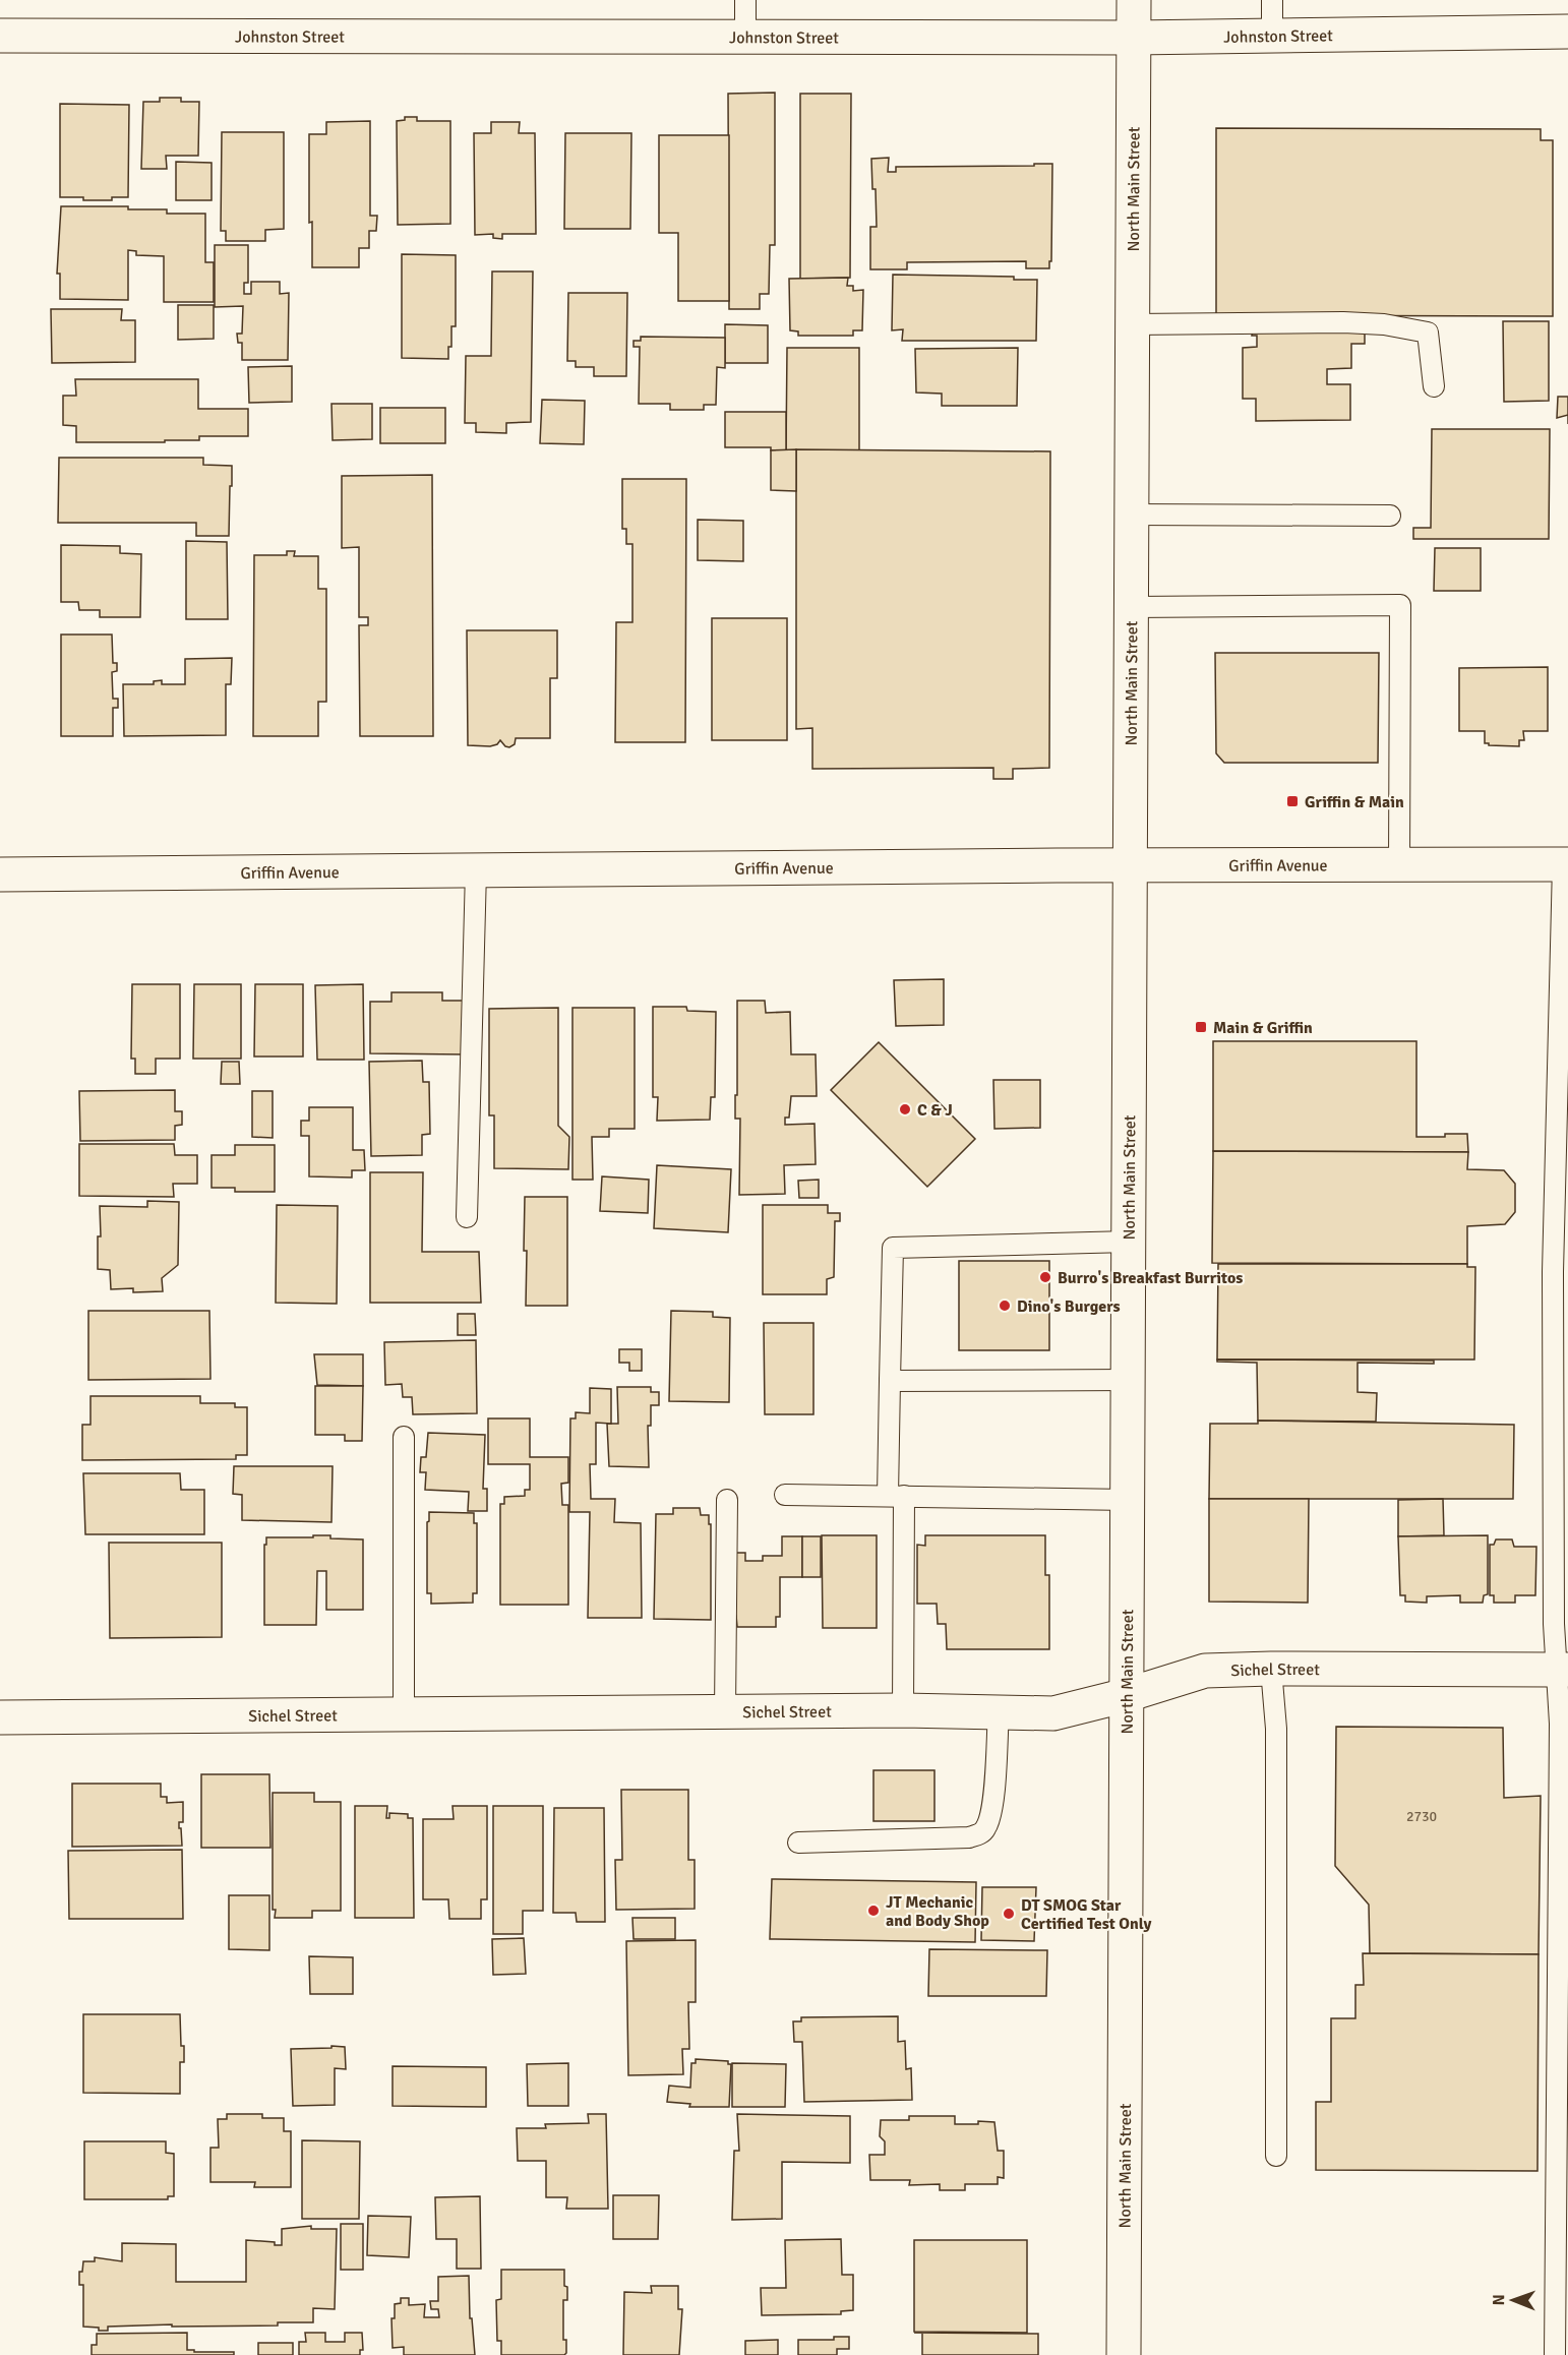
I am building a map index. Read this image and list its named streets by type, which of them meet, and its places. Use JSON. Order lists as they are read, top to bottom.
{
  "streets": {
    "main road": [
      "Johnston Street",
      "North Main Street",
      "Griffin Avenue",
      "Sichel Street"
    ]
  },
  "crossings": [
    ["Johnston Street", "North Main Street"],
    ["North Main Street", "Griffin Avenue"],
    ["North Main Street", "Sichel Street"]
  ],
  "places": {
    "transit": ["Griffin & Main", "Main & Griffin"],
    "other": [
      "C & J",
      "Burro's Breakfast Burritos",
      "Dino's Burgers",
      "JT Mechanic and Body Shop",
      "DT SMOG Star Certified Test Only"
    ]
  },
  "house_numbers": ["2730"],
  "north": "left"
}
